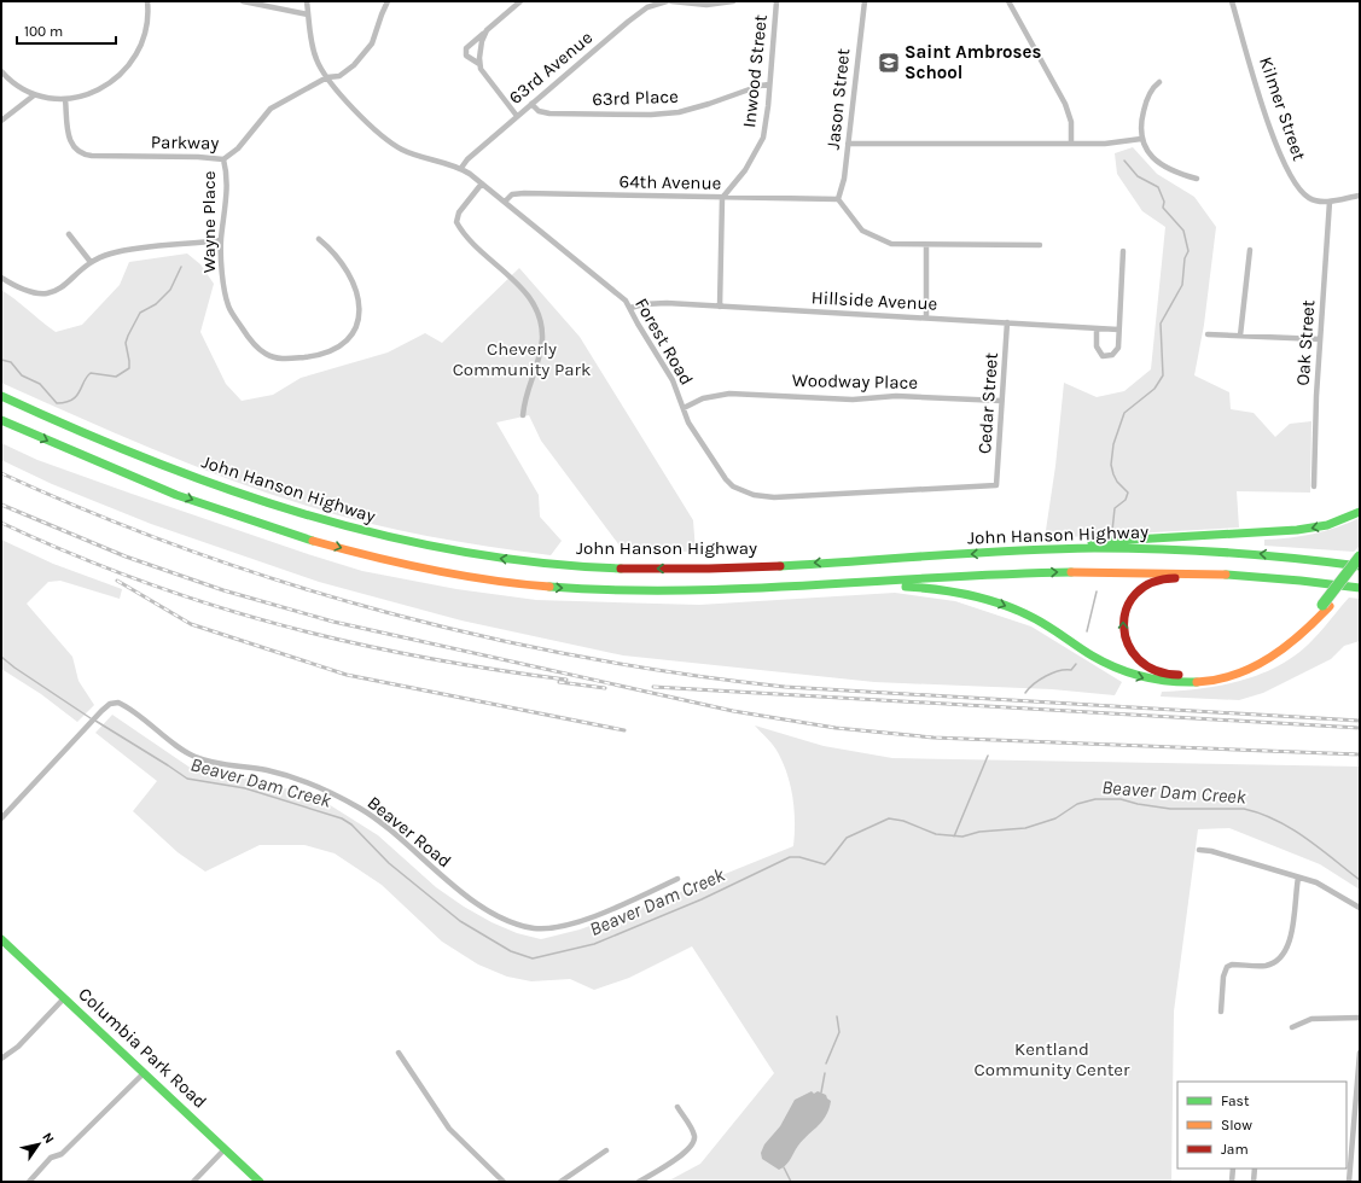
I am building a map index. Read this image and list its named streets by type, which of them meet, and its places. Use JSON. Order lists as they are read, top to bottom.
{
  "streets": {
    "main road": ["John Hanson Highway", "Columbia Park Road"],
    "street": [
      "63rd Avenue",
      "Inwood Street",
      "63rd Place",
      "Jason Street",
      "Kilmer Street",
      "Parkway",
      "64th Avenue",
      "Wayne Place",
      "Hillside Avenue",
      "Forest Road",
      "Oak Street",
      "Woodway Place",
      "Cedar Street",
      "Beaver Road"
    ]
  },
  "crossings": [
    ["63rd Avenue", "63rd Place"],
    ["63rd Avenue", "Forest Road"],
    ["Inwood Street", "63rd Place"],
    ["Inwood Street", "64th Avenue"],
    ["Jason Street", "64th Avenue"],
    ["Kilmer Street", "Oak Street"],
    ["Parkway", "Wayne Place"],
    ["Parkway", "Forest Road"],
    ["64th Avenue", "Forest Road"],
    ["Hillside Avenue", "Forest Road"],
    ["Hillside Avenue", "Cedar Street"],
    ["Forest Road", "Woodway Place"],
    ["Forest Road", "Cedar Street"],
    ["Woodway Place", "Cedar Street"]
  ],
  "water": ["Beaver Dam Creek"],
  "parks": ["Cheverly Community Park", "Kentland Community Center"],
  "places": {
    "school or university": ["Saint Ambroses School"]
  },
  "legend": ["Fast", "Slow", "Jam"],
  "scale_bar": "100 m",
  "north": "top right"
}
